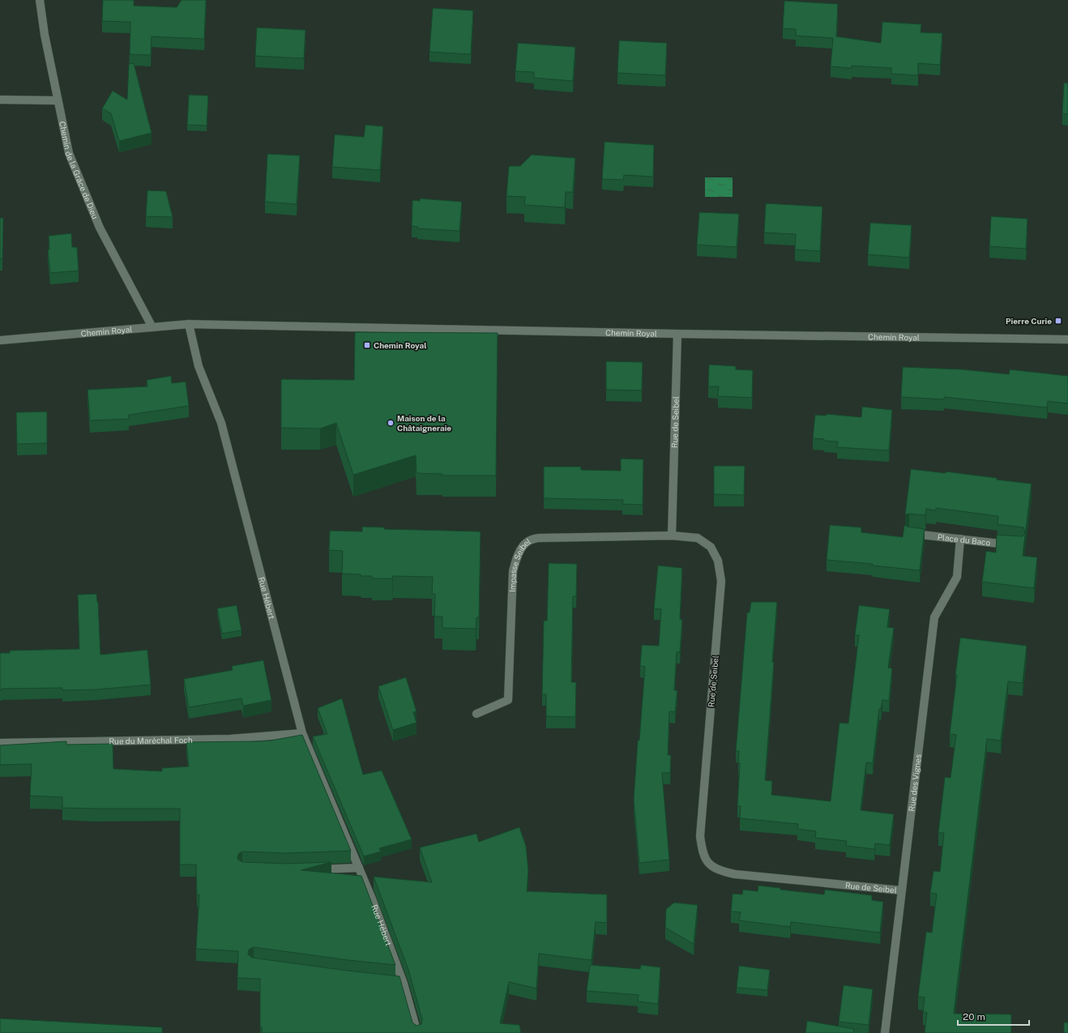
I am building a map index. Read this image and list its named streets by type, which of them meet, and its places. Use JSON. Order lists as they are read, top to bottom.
{
  "streets": {
    "street": [
      "Chemin de la Grâce de Dieu",
      "Chemin Royal",
      "Rue de Seibel",
      "Place du Baco",
      "Impasse Seibel",
      "Rue Hébert",
      "Rue du Maréchal Foch",
      "Rue des Vignes"
    ]
  },
  "crossings": [
    ["Chemin de la Grâce de Dieu", "Chemin Royal"],
    ["Chemin Royal", "Rue de Seibel"],
    ["Chemin Royal", "Rue Hébert"],
    ["Rue de Seibel", "Impasse Seibel"],
    ["Rue de Seibel", "Rue des Vignes"],
    ["Place du Baco", "Rue des Vignes"],
    ["Rue Hébert", "Rue du Maréchal Foch"]
  ],
  "places": {
    "transit": ["Pierre Curie", "Chemin Royal"],
    "other": ["Maison de la Châtaigneraie"]
  },
  "scale_bar": "20 m"
}
